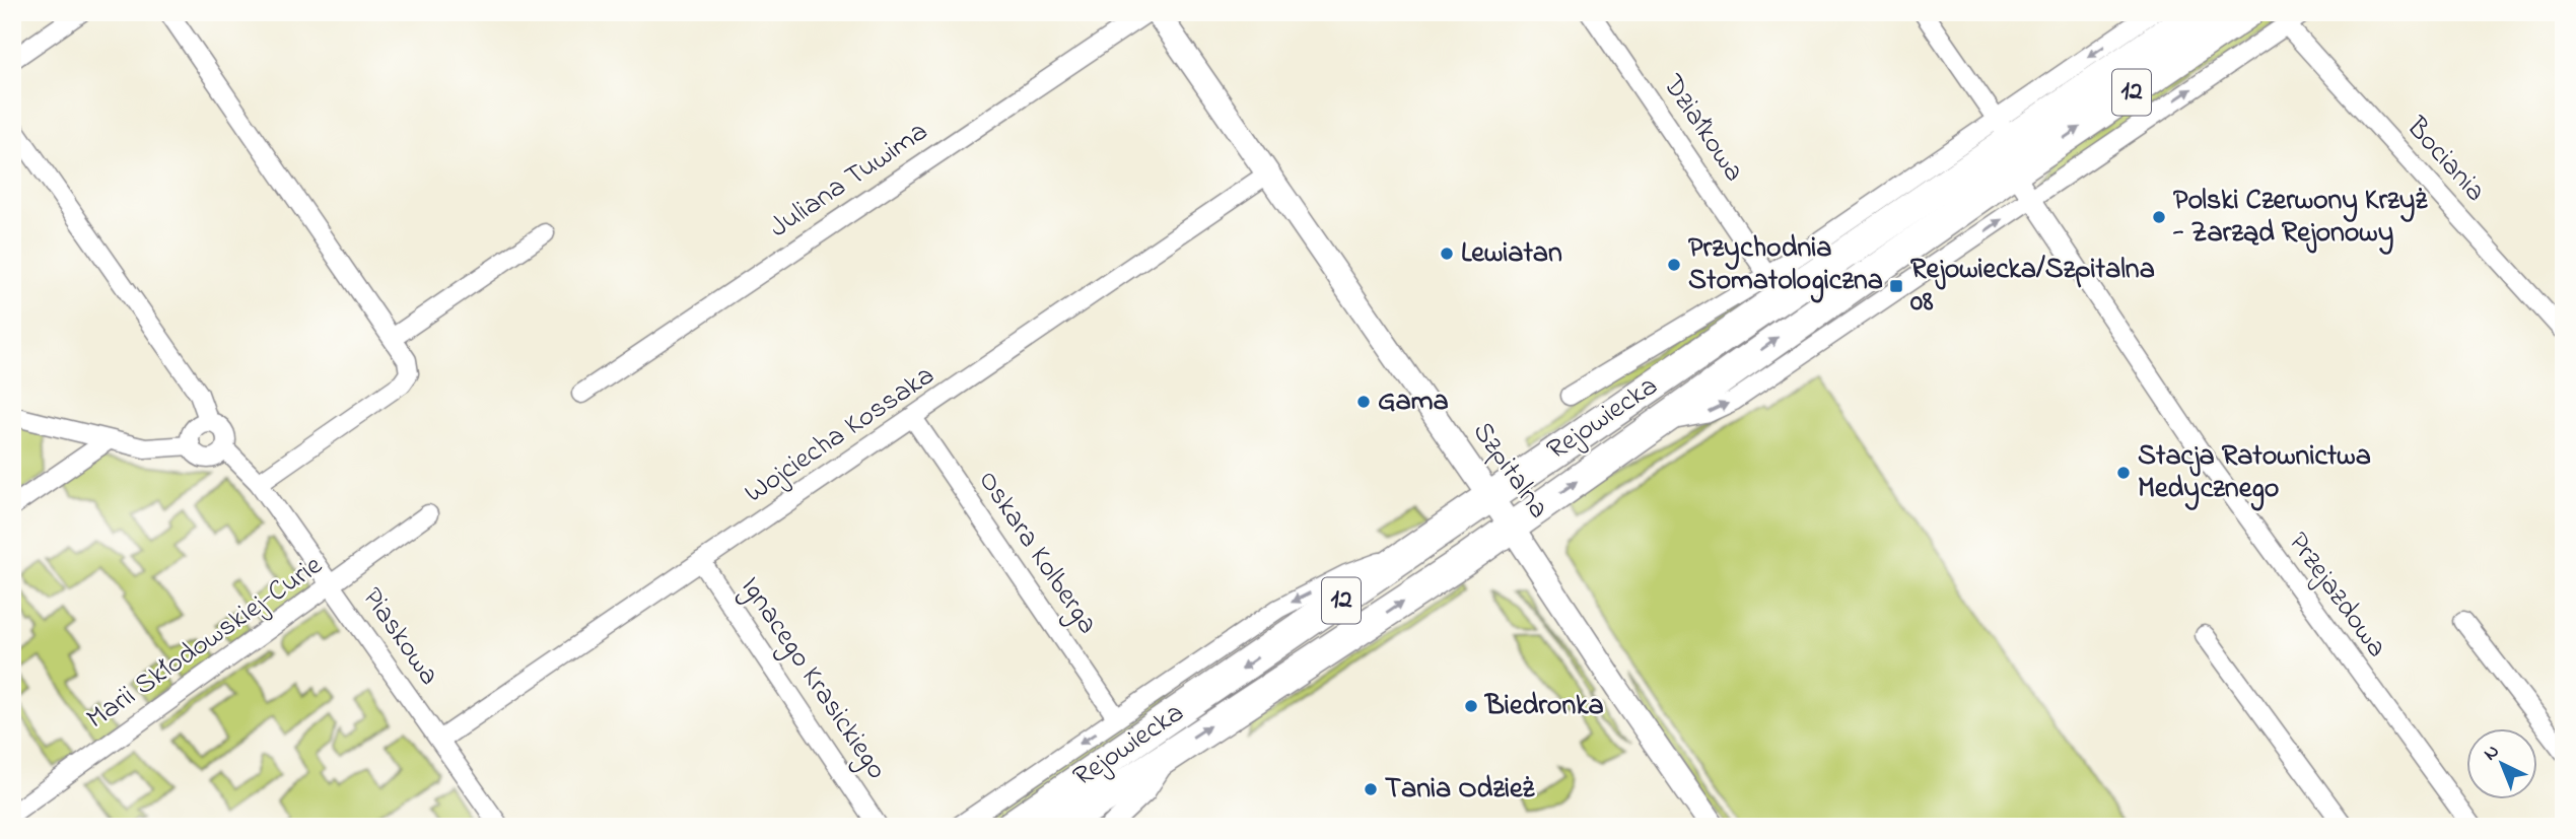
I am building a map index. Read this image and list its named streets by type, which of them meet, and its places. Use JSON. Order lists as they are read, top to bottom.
{
  "streets": {
    "highway": ["12", "Rejowiecka"],
    "street": [
      "Działkowa",
      "Bociania",
      "Juliana Tuwima",
      "Wojciecha Kossaka",
      "Szpitalna",
      "Oskara Kolberga",
      "Przejazdowa",
      "Piaskowa",
      "Marii Skłodowskiej-Curie",
      "Ignacego Krasickiego"
    ]
  },
  "crossings": [
    ["Rejowiecka", "Szpitalna"],
    ["Rejowiecka", "Przejazdowa"],
    ["Wojciecha Kossaka", "Szpitalna"],
    ["Wojciecha Kossaka", "Oskara Kolberga"],
    ["Wojciecha Kossaka", "Piaskowa"],
    ["Wojciecha Kossaka", "Ignacego Krasickiego"],
    ["Piaskowa", "Marii Skłodowskiej-Curie"]
  ],
  "places": {
    "other": [
      "Polski Czerwony Krzyż - Zarząd Rejonowy",
      "Lewiatan",
      "Przychodnia Stomatologiczna",
      "Gama",
      "Stacja Ratownictwa Medycznego",
      "Biedronka",
      "Tania Odzież"
    ],
    "transit": ["Rejowiecka/Szpitalna 08"]
  },
  "north": "top left"
}
